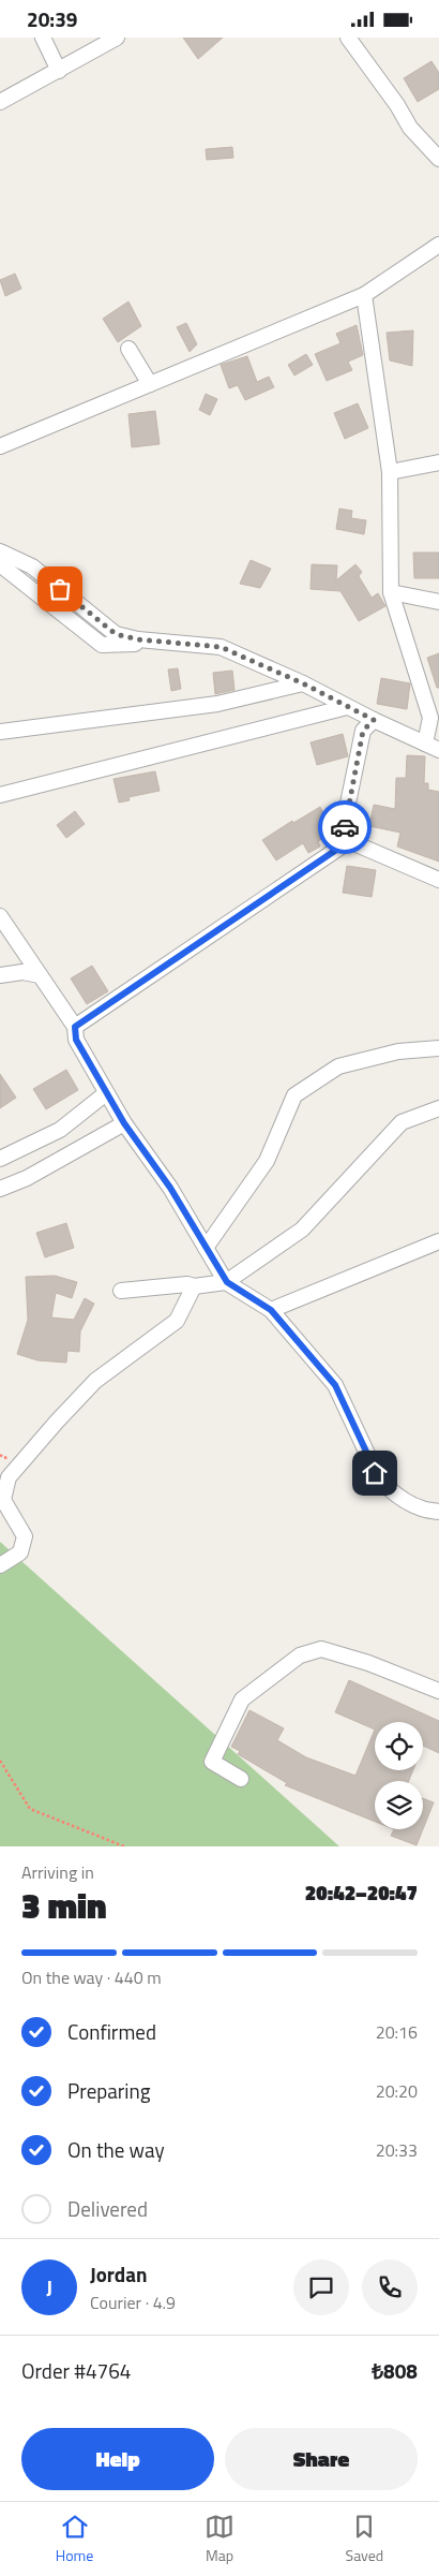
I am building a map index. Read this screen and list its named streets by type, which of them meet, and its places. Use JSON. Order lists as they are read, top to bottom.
{
  "page": {
    "status": "20:39",
    "heading": ["3 min", "Arriving in", "20:42–20:47"],
    "panel": [
      "Jordan",
      "Courier · 4.9",
      "Order #4764",
      "₺808"
    ],
    "bar": "On the way · 440 m",
    "list": [
      ["Confirmed", "20:16"],
      ["Preparing", "20:20"],
      ["On the way", "20:33"],
      "Delivered"
    ],
    "round": "J",
    "buttons": ["Help", "Share"],
    "tabs": ["Home", "Map", "Saved"]
  }
}
